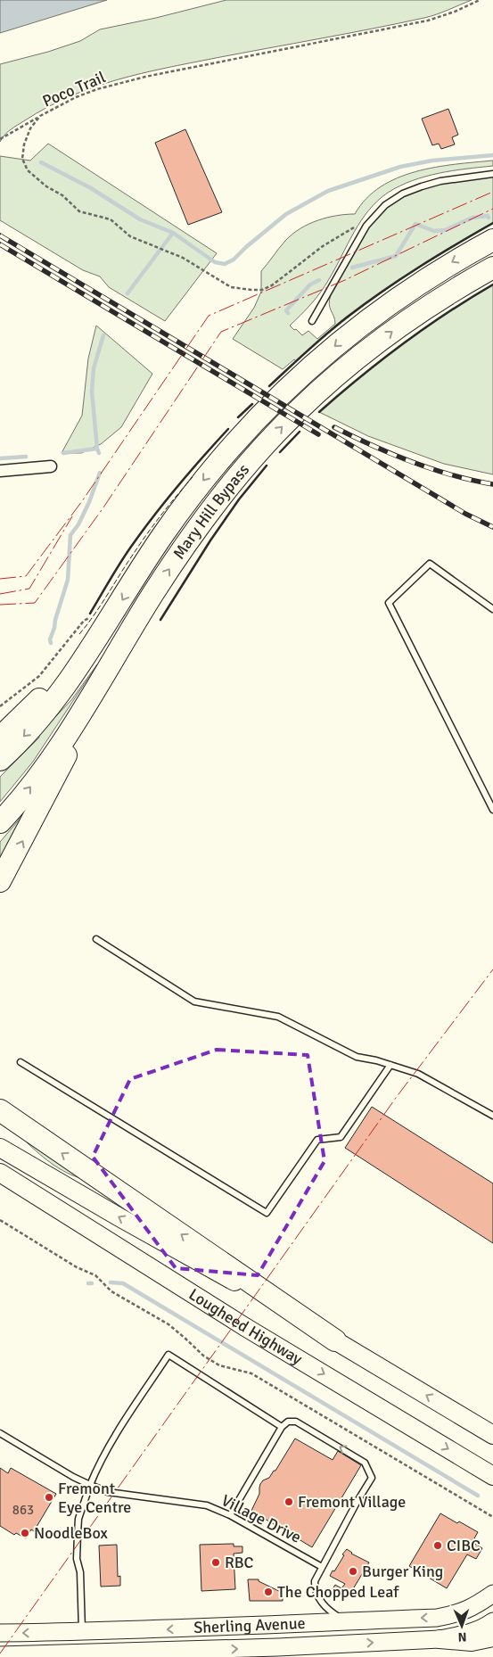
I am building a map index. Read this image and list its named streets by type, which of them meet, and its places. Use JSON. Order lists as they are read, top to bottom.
{
  "streets": {
    "highway": ["Mary Hill Bypass"],
    "main road": ["Lougheed Highway", "Sherling Avenue"],
    "lane": ["Village Drive"],
    "path": ["Poco Trail"]
  },
  "places": [
    "Fremont Eye Centre",
    "Fremont Village",
    "NoodleBox",
    "CIBC",
    "RBC",
    "Burger King",
    "The Chopped Leaf"
  ],
  "house_numbers": ["863"],
  "north": "bottom"
}
